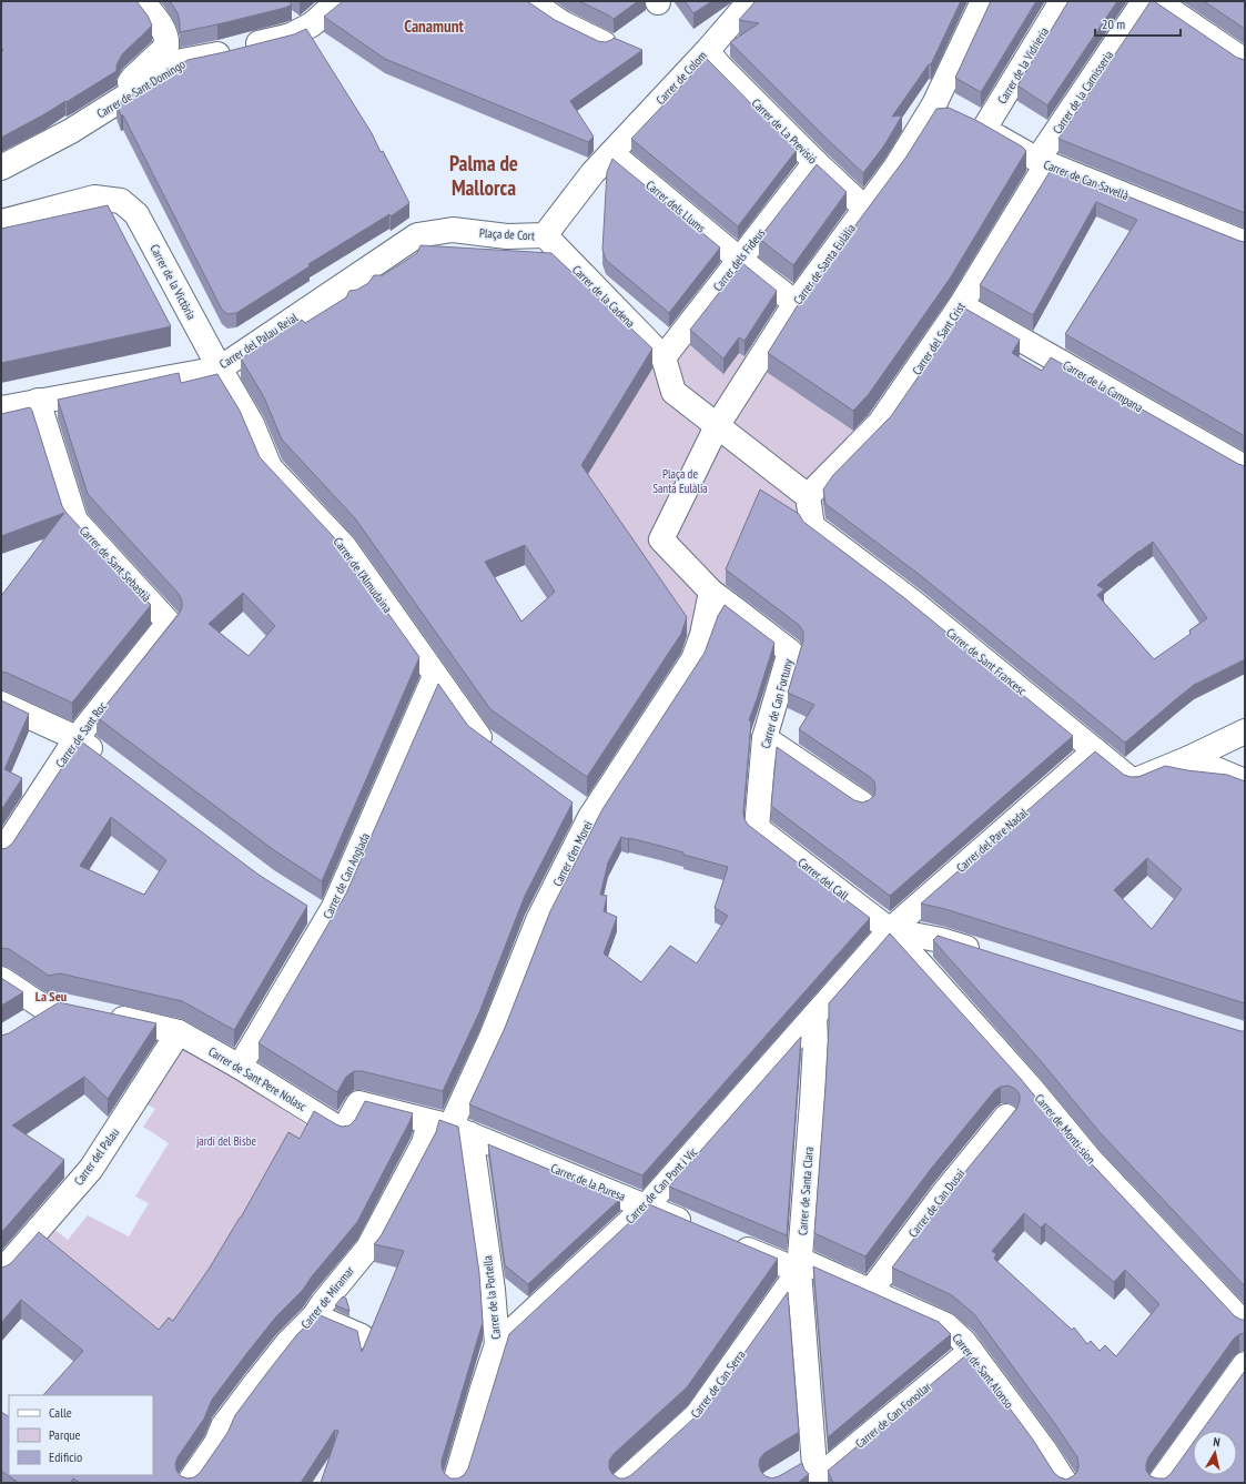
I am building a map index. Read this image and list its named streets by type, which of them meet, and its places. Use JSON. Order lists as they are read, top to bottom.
{
  "streets": {
    "street": [
      "Carrer de la Vidrieria",
      "Carrer de Colom",
      "Carrer de Sant Domingo",
      "Carrer de la Carnisseria",
      "Carrer de La Previsió",
      "Carrer de Can Savellà",
      "Carrer dels Llums",
      "Plaça de Cort",
      "Carrer dels Fideus",
      "Carrer de Santa Eulàlia",
      "Carrer de la Victòria",
      "Carrer de la Cadena",
      "Carrer del Sant Crist",
      "Carrer del Palau Reial",
      "Carrer de la Campana",
      "Carrer de Sant Sebastià",
      "Carrer de l'Almudaina",
      "Carrer de Sant Francesc",
      "Carrer de Can Fortuny",
      "Carrer de Sant Roc",
      "Carrer del Pare Nadal",
      "Carrer d'en Morei",
      "Carrer de Can Anglada",
      "Carrer del Call",
      "Carrer de Sant Pere Nolasc",
      "Carrer de Monti-sion",
      "Carrer del Palau",
      "Carrer de la Puresa",
      "Carrer de Can Pont i Vic",
      "Carrer de Santa Clara",
      "Carrer de Can Dusai",
      "Carrer de Miramar",
      "Carrer de la Portella",
      "Carrer de Sant Alonso",
      "Carrer de Can Serra",
      "Carrer de Can Fonollar"
    ]
  },
  "crossings": [
    ["Carrer de la Vidrieria", "Carrer de Can Savellà"],
    ["Carrer de Colom", "Carrer de La Previsió"],
    ["Carrer de Colom", "Carrer dels Llums"],
    ["Carrer de Colom", "Plaça de Cort"],
    ["Carrer de la Carnisseria", "Carrer de Can Savellà"],
    ["Carrer de la Carnisseria", "Carrer del Sant Crist"],
    ["Carrer de La Previsió", "Carrer dels Fideus"],
    ["Carrer de La Previsió", "Carrer de Santa Eulàlia"],
    ["Carrer de Can Savellà", "Carrer de Santa Eulàlia"],
    ["Carrer de Can Savellà", "Carrer del Sant Crist"],
    ["Carrer dels Llums", "Plaça de Cort"],
    ["Carrer dels Llums", "Carrer dels Fideus"],
    ["Carrer dels Llums", "Carrer de Santa Eulàlia"],
    ["Plaça de Cort", "Carrer de la Cadena"],
    ["Plaça de Cort", "Carrer del Palau Reial"],
    ["Carrer dels Fideus", "Carrer de la Cadena"],
    ["Carrer de la Victòria", "Carrer del Palau Reial"],
    ["Carrer de la Victòria", "Carrer de l'Almudaina"],
    ["Carrer del Sant Crist", "Carrer de la Campana"],
    ["Carrer del Sant Crist", "Carrer de Sant Francesc"],
    ["Carrer del Palau Reial", "Carrer de Sant Sebastià"],
    ["Carrer del Palau Reial", "Carrer de l'Almudaina"],
    ["Carrer de Sant Sebastià", "Carrer de Sant Roc"],
    ["Carrer de l'Almudaina", "Carrer de Can Anglada"],
    ["Carrer de Sant Francesc", "Carrer del Pare Nadal"],
    ["Carrer de Can Fortuny", "Carrer d'en Morei"],
    ["Carrer de Can Fortuny", "Carrer del Call"],
    ["Carrer del Pare Nadal", "Carrer del Call"],
    ["Carrer del Pare Nadal", "Carrer de Monti-sion"],
    ["Carrer d'en Morei", "Carrer de Sant Pere Nolasc"],
    ["Carrer d'en Morei", "Carrer de la Puresa"],
    ["Carrer d'en Morei", "Carrer de Miramar"],
    ["Carrer d'en Morei", "Carrer de la Portella"],
    ["Carrer de Can Anglada", "Carrer de Sant Pere Nolasc"],
    ["Carrer del Call", "Carrer de Monti-sion"],
    ["Carrer de Sant Pere Nolasc", "Carrer del Palau"],
    ["Carrer de Sant Pere Nolasc", "Carrer de la Puresa"],
    ["Carrer de Sant Pere Nolasc", "Carrer de Miramar"],
    ["Carrer de Sant Pere Nolasc", "Carrer de la Portella"],
    ["Carrer de la Puresa", "Carrer de Can Pont i Vic"],
    ["Carrer de la Puresa", "Carrer de Miramar"],
    ["Carrer de la Puresa", "Carrer de la Portella"],
    ["Carrer de Can Pont i Vic", "Carrer de Santa Clara"],
    ["Carrer de Can Pont i Vic", "Carrer de la Portella"],
    ["Carrer de Santa Clara", "Carrer de Sant Alonso"],
    ["Carrer de Santa Clara", "Carrer de Can Serra"],
    ["Carrer de Santa Clara", "Carrer de Can Fonollar"],
    ["Carrer de Can Dusai", "Carrer de Sant Alonso"],
    ["Carrer de Miramar", "Carrer de la Portella"],
    ["Carrer de Sant Alonso", "Carrer de Can Serra"],
    ["Carrer de Sant Alonso", "Carrer de Can Fonollar"]
  ],
  "districts": ["Canamunt", "Palma de Mallorca", "La Seu"],
  "parks": ["Plaça de Santa Eulàlia", "jardí del Bisbe"],
  "legend": ["Calle", "Parque", "Edificio"],
  "scale_bar": "20 m",
  "north": "top"
}
